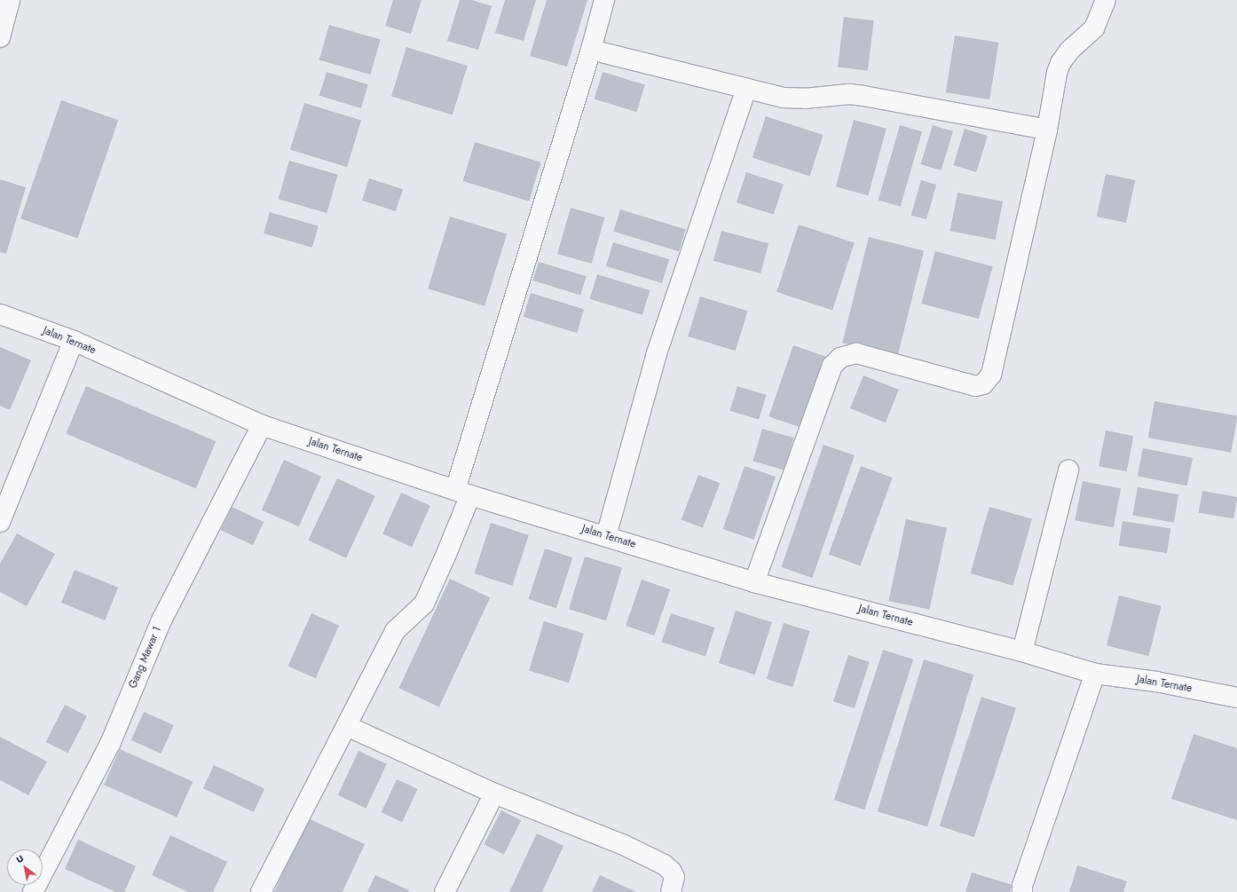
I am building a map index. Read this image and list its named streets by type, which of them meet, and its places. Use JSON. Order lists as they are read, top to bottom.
{
  "streets": {
    "street": ["Jalan Ternate", "Gang Mawar 1"]
  },
  "crossings": [
    ["Jalan Ternate", "Gang Mawar 1"]
  ],
  "north": "top left"
}
